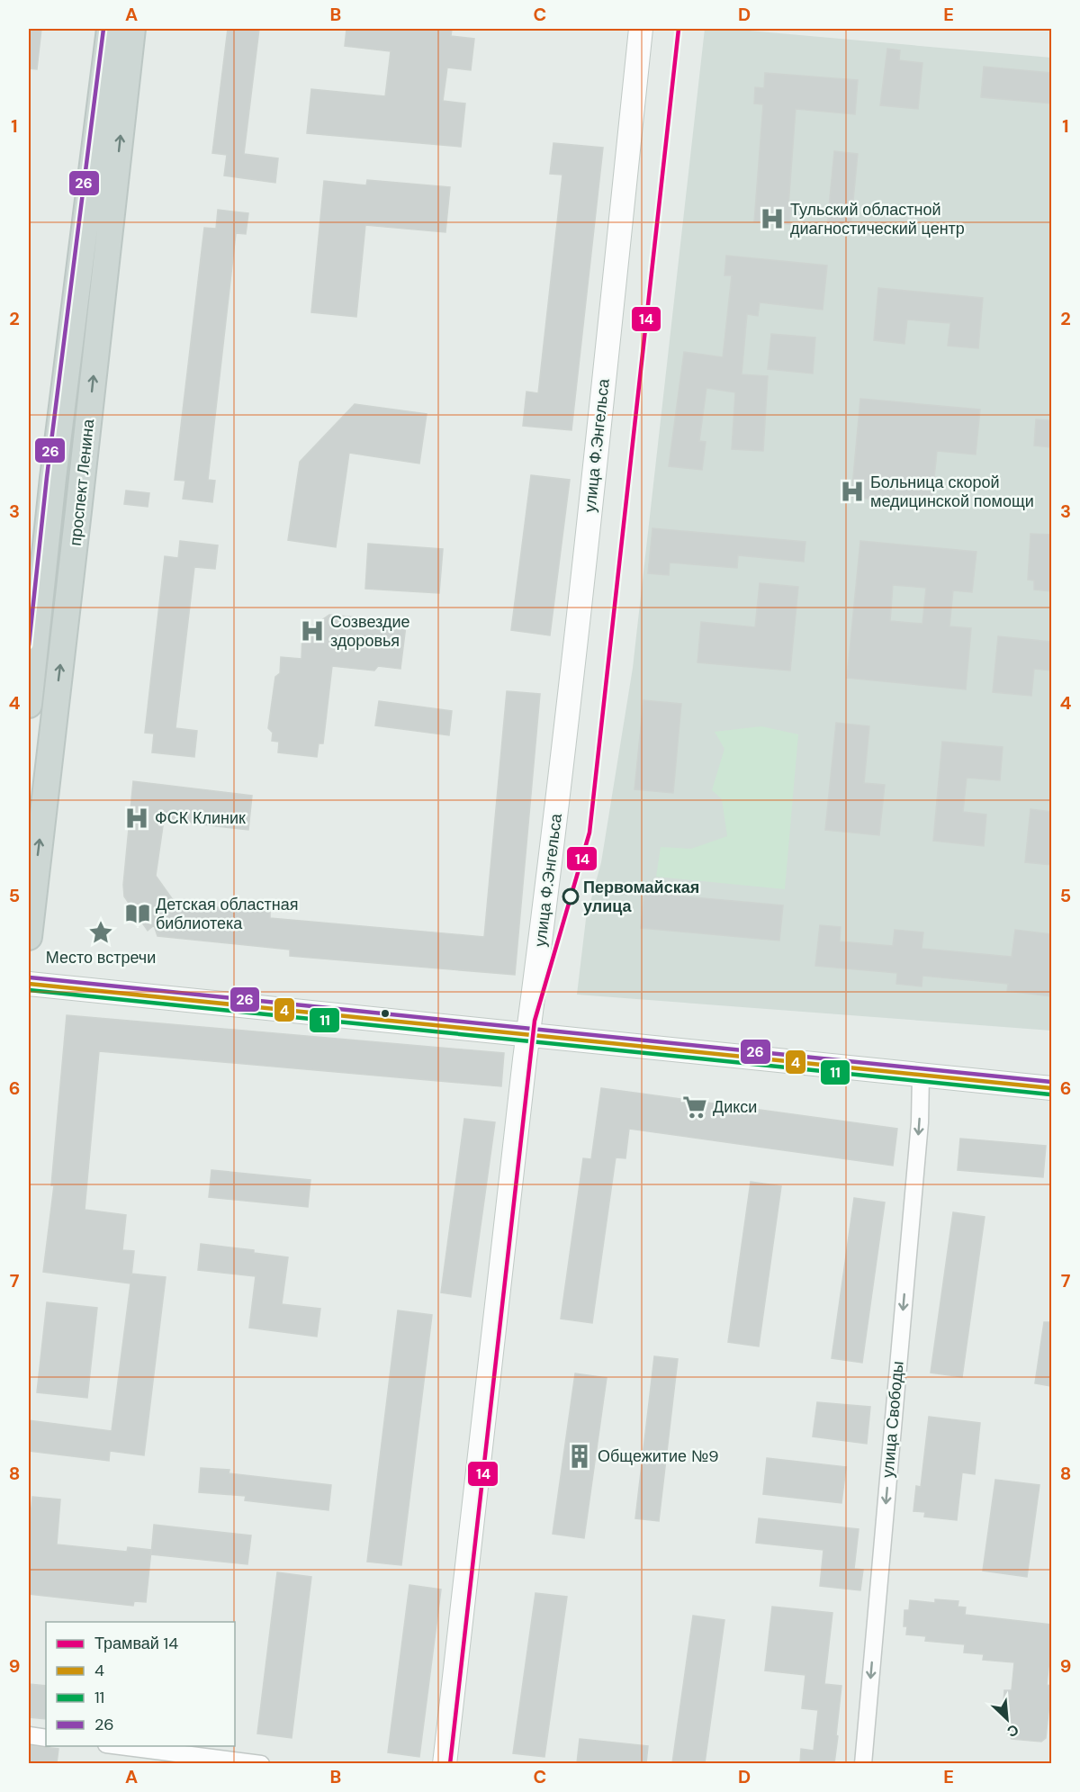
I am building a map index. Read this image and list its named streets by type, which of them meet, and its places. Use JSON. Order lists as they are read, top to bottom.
{
  "streets": {
    "main road": ["проспект Ленина"],
    "street": ["улица Ф.Энгельса", "улица Свободы"]
  },
  "one_way": ["улица Свободы"],
  "places": {
    "hospital": [
      "Тульский областной диагностический центр",
      "Больница скорой медицинской помощи",
      "Созвездие здоровья",
      "ФСК Клиник"
    ],
    "other": ["Первомайская улица"],
    "library": ["Детская областная библиотека"],
    "place": ["Место встречи"],
    "supermarket": ["Дикси"],
    "building": ["Общежитие №9"]
  },
  "lines": [
    "tram line 14",
    "transit line 26",
    "transit line 4",
    "transit line 11"
  ],
  "legend": [
    "Трамвай 14",
    "4",
    "11",
    "26"
  ],
  "north": "bottom right",
  "grid": {
    "columns": [
      "A",
      "B",
      "C",
      "D",
      "E"
    ],
    "rows": [
      "1",
      "2",
      "3",
      "4",
      "5",
      "6",
      "7",
      "8",
      "9"
    ]
  }
}
